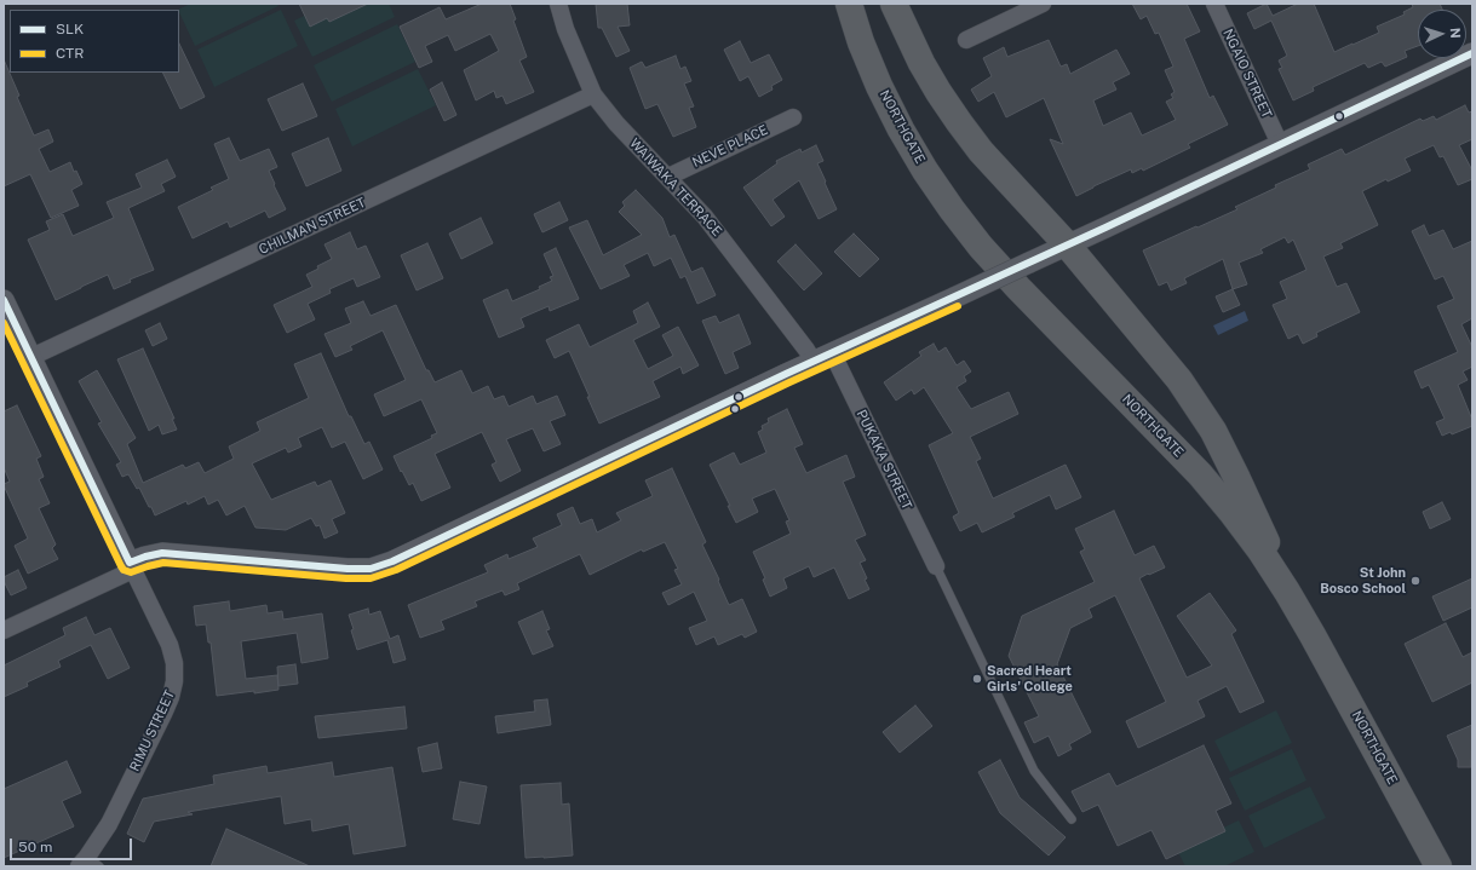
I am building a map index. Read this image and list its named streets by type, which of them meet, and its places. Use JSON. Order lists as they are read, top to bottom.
{
  "streets": {
    "highway": ["NORTHGATE"],
    "street": [
      "NGAIO STREET",
      "NEVE PLACE",
      "WAIWAKA TERRACE",
      "CHILMAN STREET",
      "PUKAKA STREET",
      "RIMU STREET"
    ]
  },
  "crossings": [
    ["NEVE PLACE", "WAIWAKA TERRACE"],
    ["WAIWAKA TERRACE", "CHILMAN STREET"],
    ["CHILMAN STREET", "RIMU STREET"]
  ],
  "places": ["St John Bosco School", "Sacred Heart Girls' College"],
  "lines": ["transit line SLK", "transit line CTR"],
  "legend": ["SLK", "CTR"],
  "scale_bar": "50 m",
  "north": "right"
}
